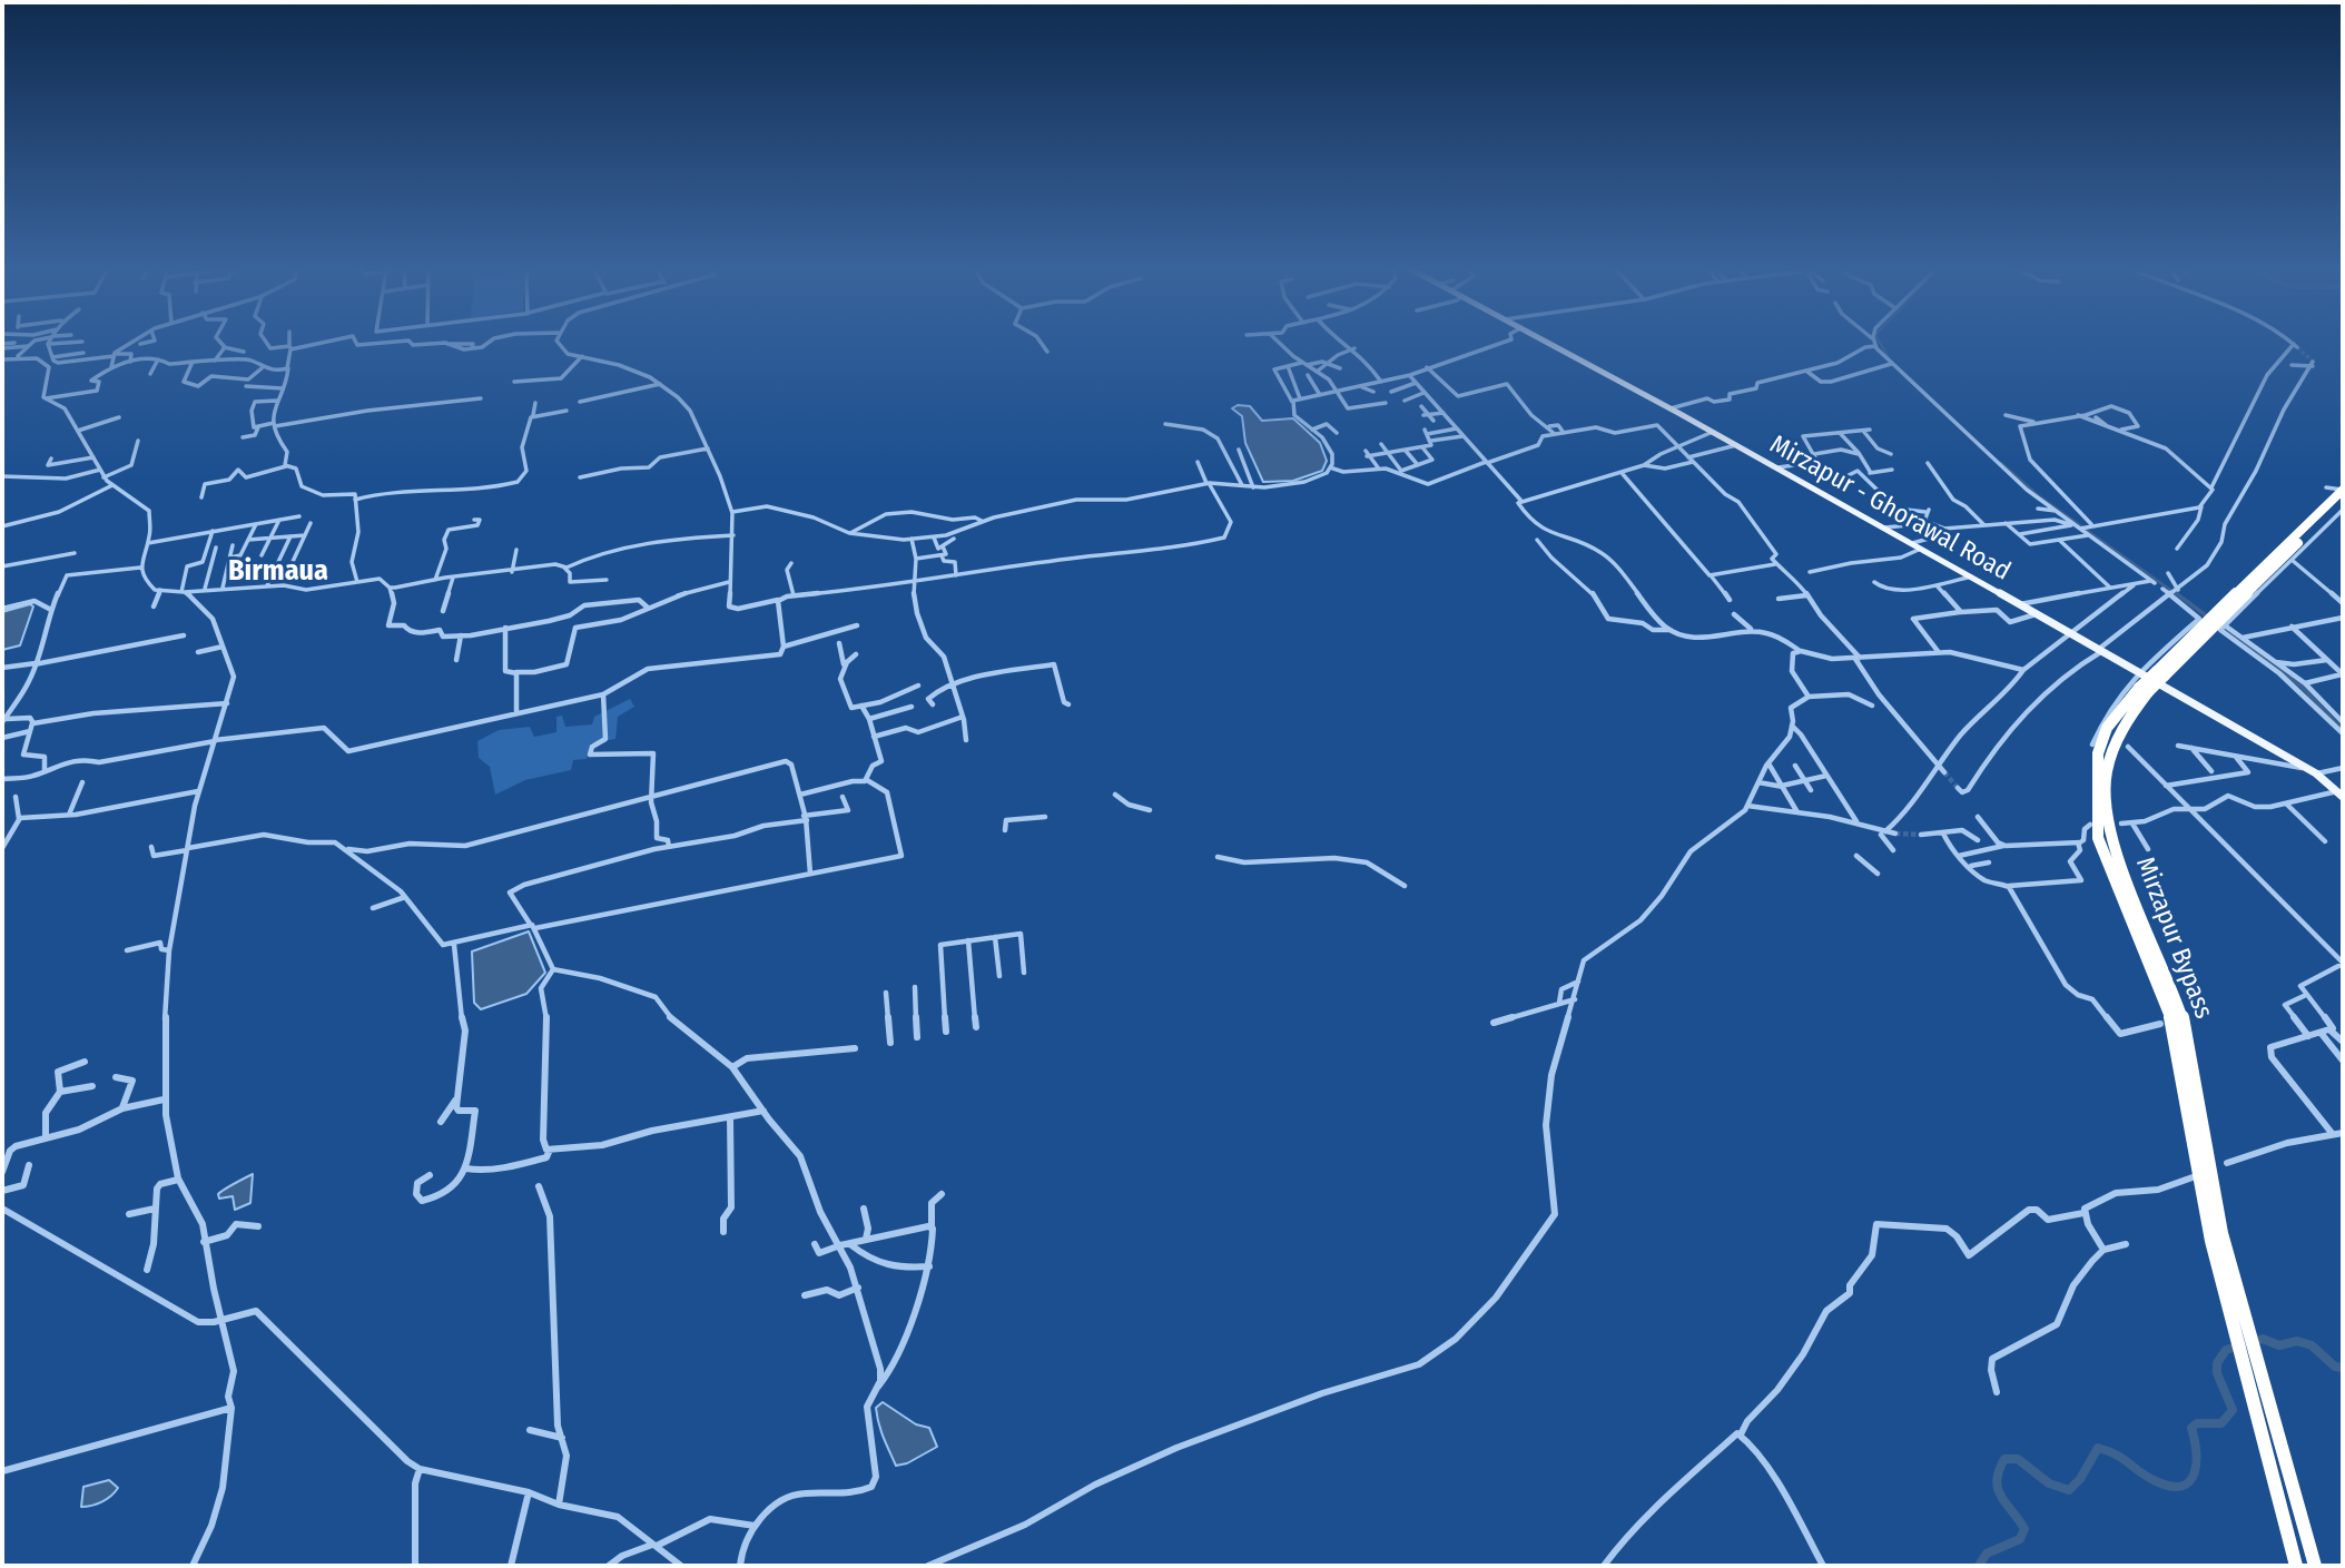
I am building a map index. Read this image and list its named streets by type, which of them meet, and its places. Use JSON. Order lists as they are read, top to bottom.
{
  "streets": {
    "highway": ["Mirzapur Bypass"],
    "main road": ["Mirzapur - Ghorawal Road"]
  },
  "districts": ["Birmaua"]
}
